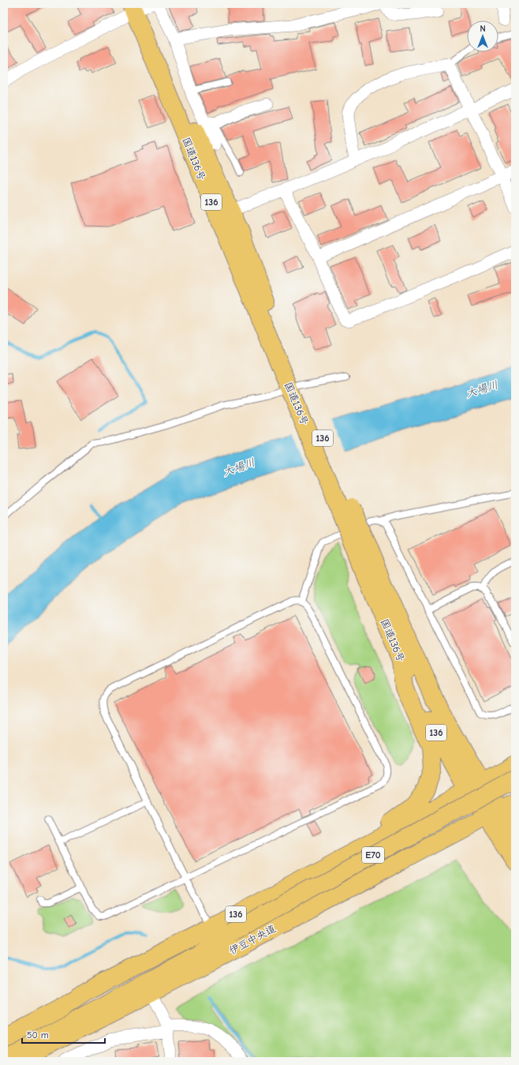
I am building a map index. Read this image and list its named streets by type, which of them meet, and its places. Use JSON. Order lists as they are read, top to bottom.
{
  "streets": {
    "highway": [
      "国道136号",
      "136",
      "E70",
      "伊豆中央道"
    ]
  },
  "crossings": [
    ["国道136号", "136"],
    ["国道136号", "伊豆中央道"]
  ],
  "water": ["大場川"],
  "scale_bar": "50 m",
  "north": "top"
}
